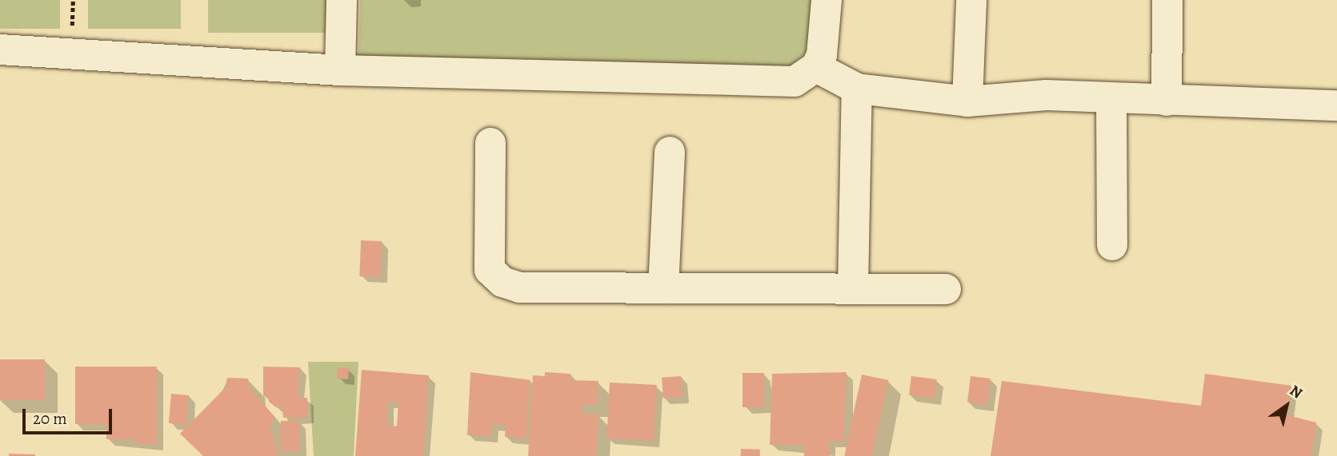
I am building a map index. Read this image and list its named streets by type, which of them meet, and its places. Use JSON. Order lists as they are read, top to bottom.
{
  "scale_bar": "20 m",
  "north": "top right"
}
